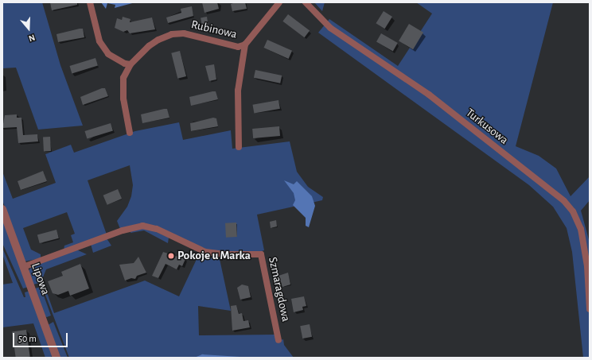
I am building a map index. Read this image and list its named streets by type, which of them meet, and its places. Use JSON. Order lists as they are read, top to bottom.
{
  "streets": {
    "street": [
      "Rubinowa",
      "Turkusowa",
      "Lipowa",
      "Szmaragdowa"
    ]
  },
  "crossings": [
    ["Lipowa", "Szmaragdowa"]
  ],
  "places": ["Pokoje u Marka"],
  "scale_bar": "50 m",
  "north": "bottom"
}
